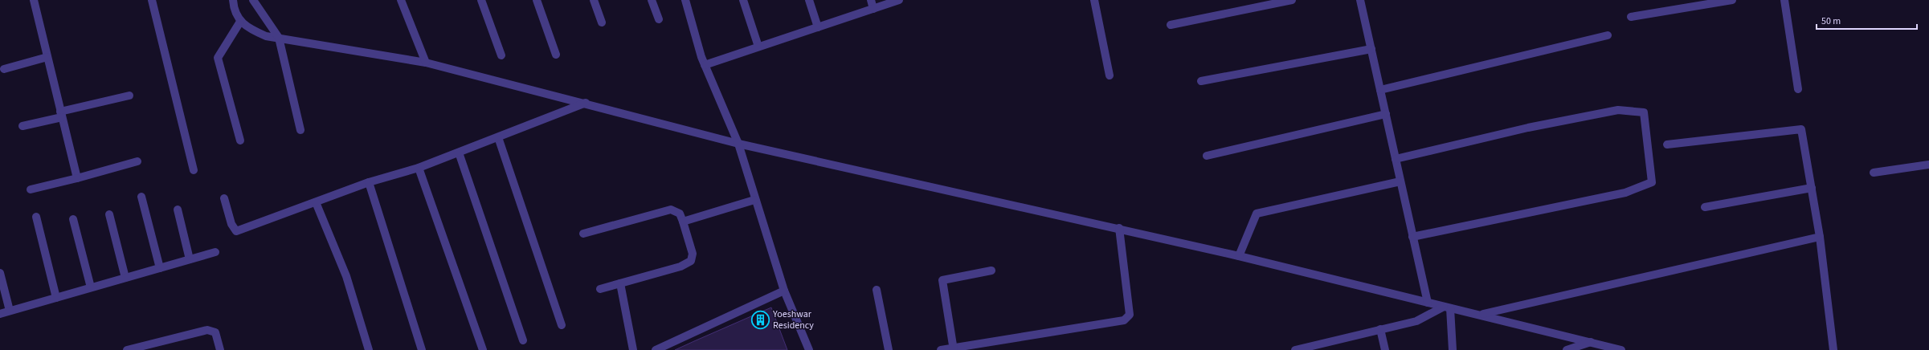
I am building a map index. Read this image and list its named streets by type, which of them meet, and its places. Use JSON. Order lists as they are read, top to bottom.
{
  "places": {
    "building": ["Yoeshwar Residency"]
  },
  "scale_bar": "50 m"
}
